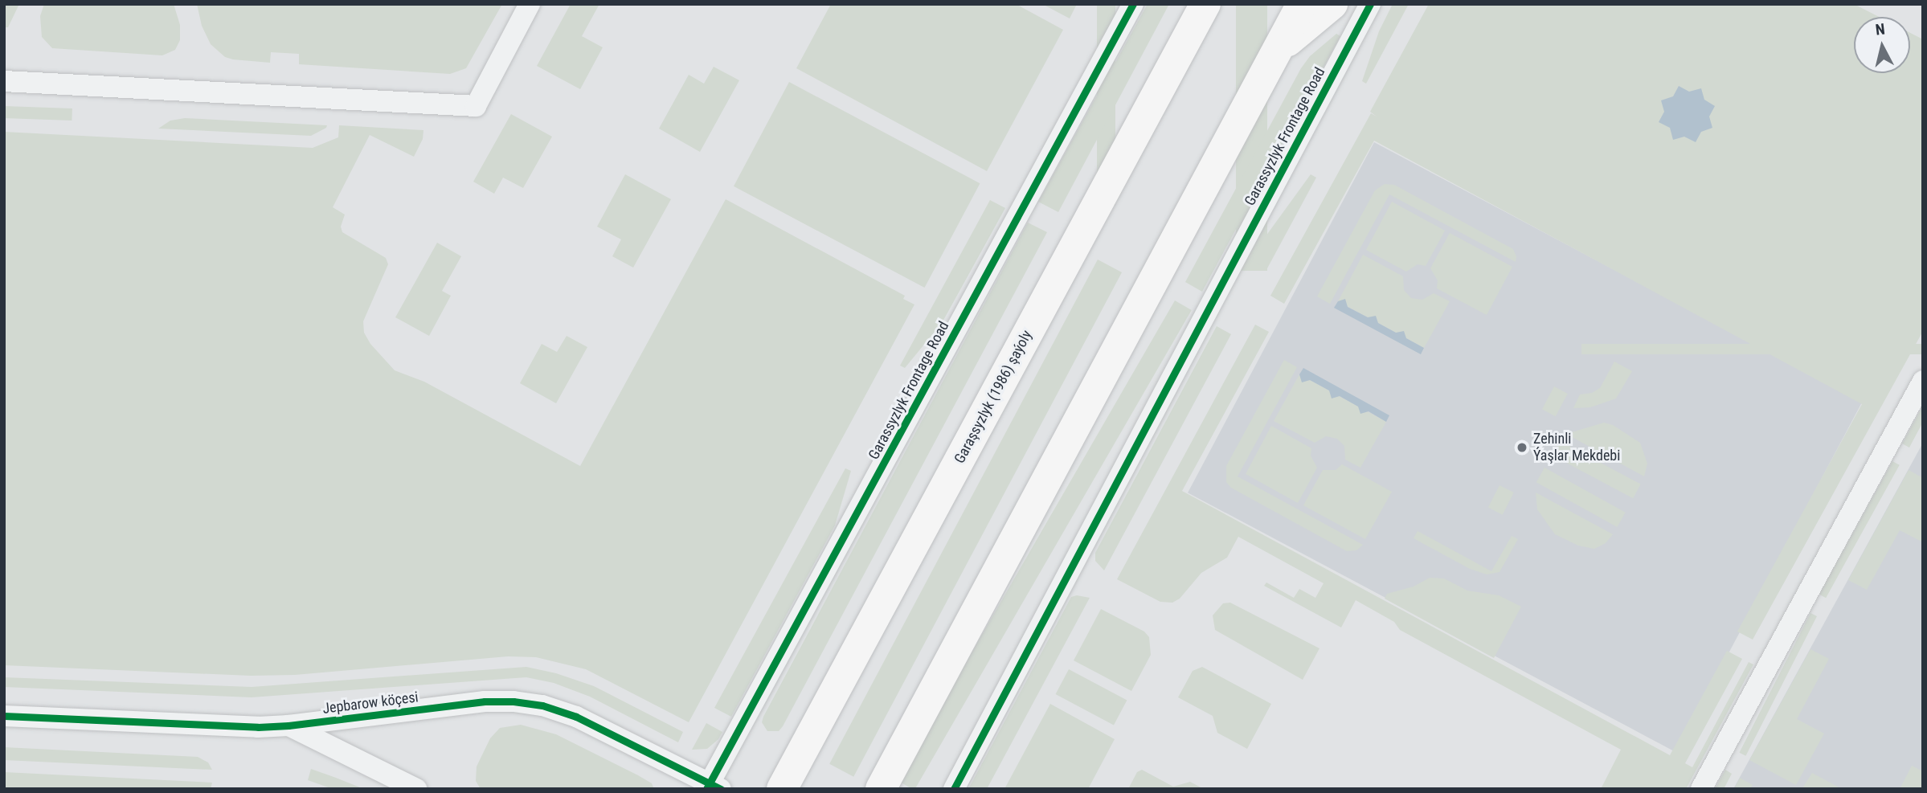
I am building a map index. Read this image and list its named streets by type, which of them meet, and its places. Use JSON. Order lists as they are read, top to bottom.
{
  "streets": {
    "main road": ["Garaşsyzlyk (1986) şaýoly"],
    "street": ["Garassyzlyk Frontage Road", "Jepbarow köçesi"]
  },
  "crossings": [
    ["Garassyzlyk Frontage Road", "Jepbarow köçesi"]
  ],
  "places": ["Zehinli Ýaşlar Mekdebi"],
  "north": "top"
}
